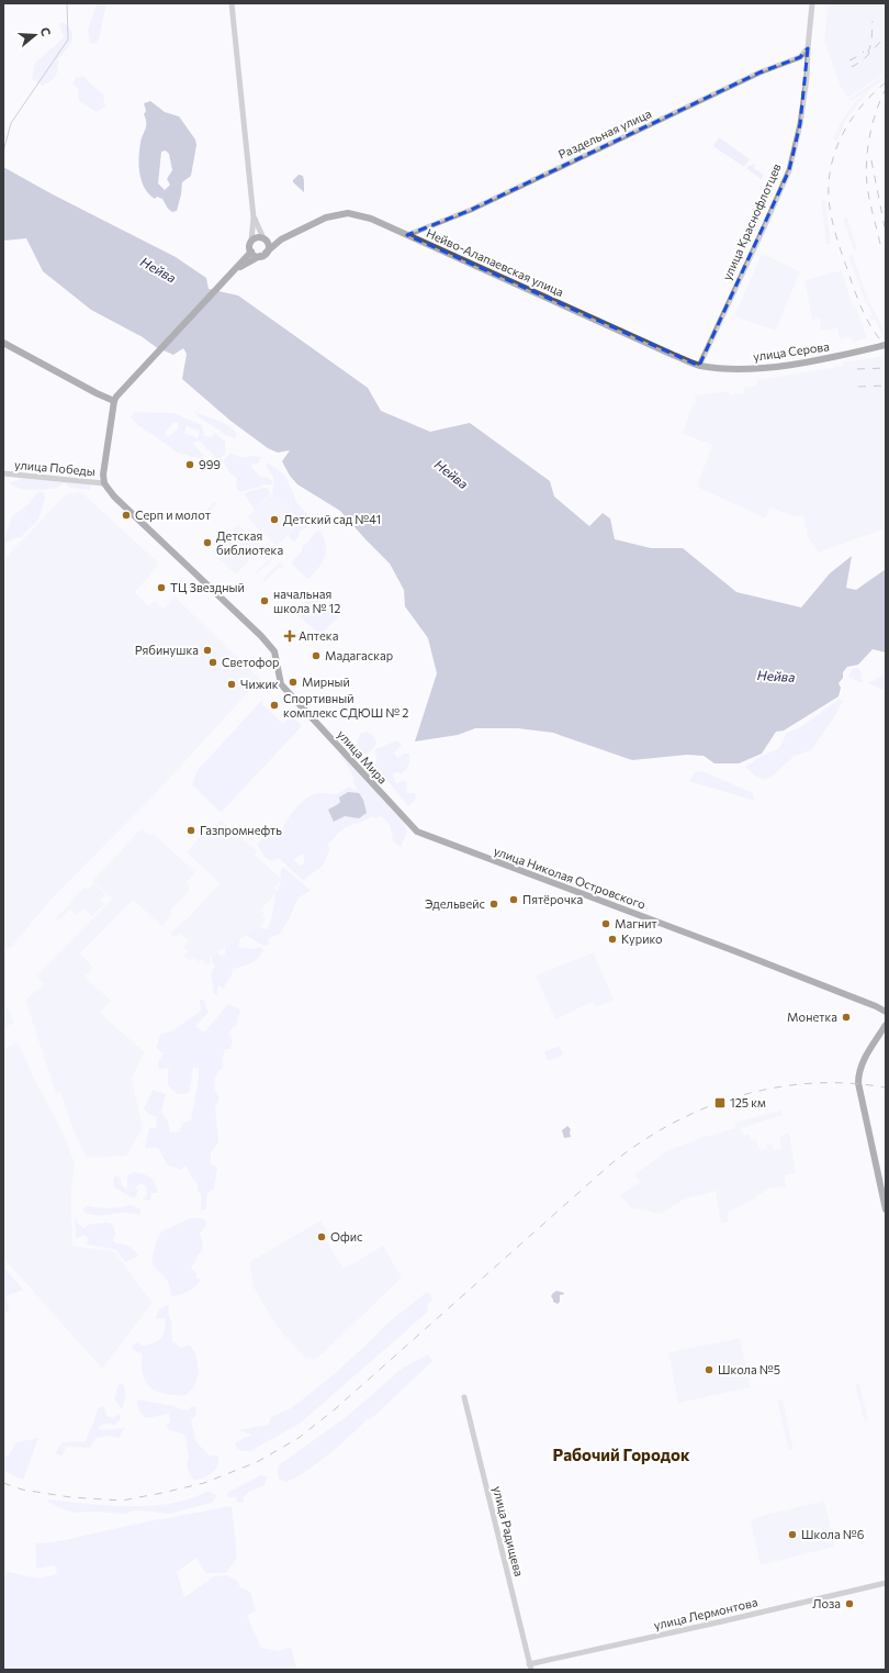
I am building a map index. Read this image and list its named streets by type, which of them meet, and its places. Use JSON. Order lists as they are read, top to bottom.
{
  "streets": {
    "main road": [
      "Нейво-Алапаевская улица",
      "улица Серова",
      "улица Мира",
      "улица Николая Островского"
    ],
    "street": [
      "Раздельная улица",
      "улица Краснофлотцев",
      "улица Победы",
      "улица Радищева",
      "улица Лермонтова"
    ]
  },
  "crossings": [
    ["Раздельная улица", "улица Краснофлотцев"],
    ["Раздельная улица", "Нейво-Алапаевская улица"],
    ["улица Краснофлотцев", "Нейво-Алапаевская улица"],
    ["улица Краснофлотцев", "улица Серова"],
    ["Нейво-Алапаевская улица", "улица Серова"],
    ["улица Победы", "улица Мира"],
    ["улица Мира", "улица Николая Островского"],
    ["улица Радищева", "улица Лермонтова"]
  ],
  "districts": ["Рабочий Городок"],
  "water": ["Нейва"],
  "places": {
    "other": [
      "999",
      "Серп и молот",
      "Детский сад №41",
      "Детская библиотека",
      "ТЦ Звездный",
      "начальная школа № 12",
      "Рябинушка",
      "Мадагаскар",
      "Светофор",
      "Мирный",
      "Чижик",
      "Спортивный комплекс СДЮШ № 2",
      "Газпромнефть",
      "Пятёрочка",
      "Эдельвейс",
      "Магнит",
      "Курико",
      "Монетка",
      "Офис",
      "Школа №5",
      "Школа №6",
      "Лоза"
    ],
    "health": ["Аптека"],
    "transit": ["125 км"]
  },
  "north": "right"
}
